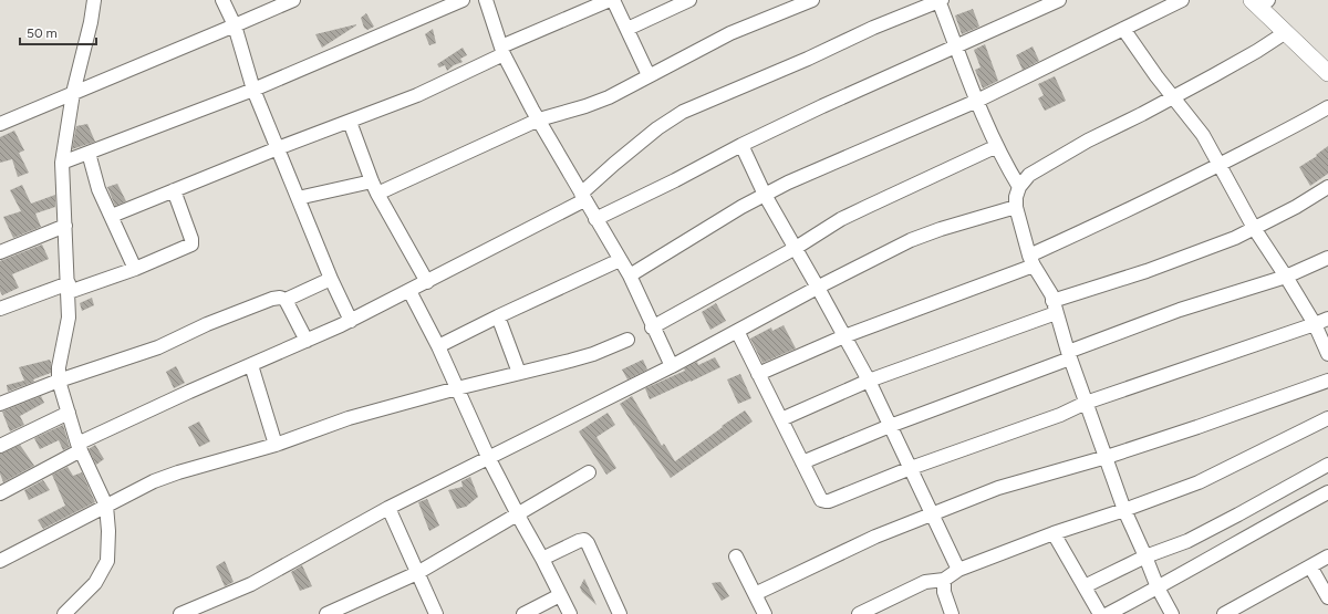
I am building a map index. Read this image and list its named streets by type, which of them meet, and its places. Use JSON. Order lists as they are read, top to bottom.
{
  "scale_bar": "50 m"
}
